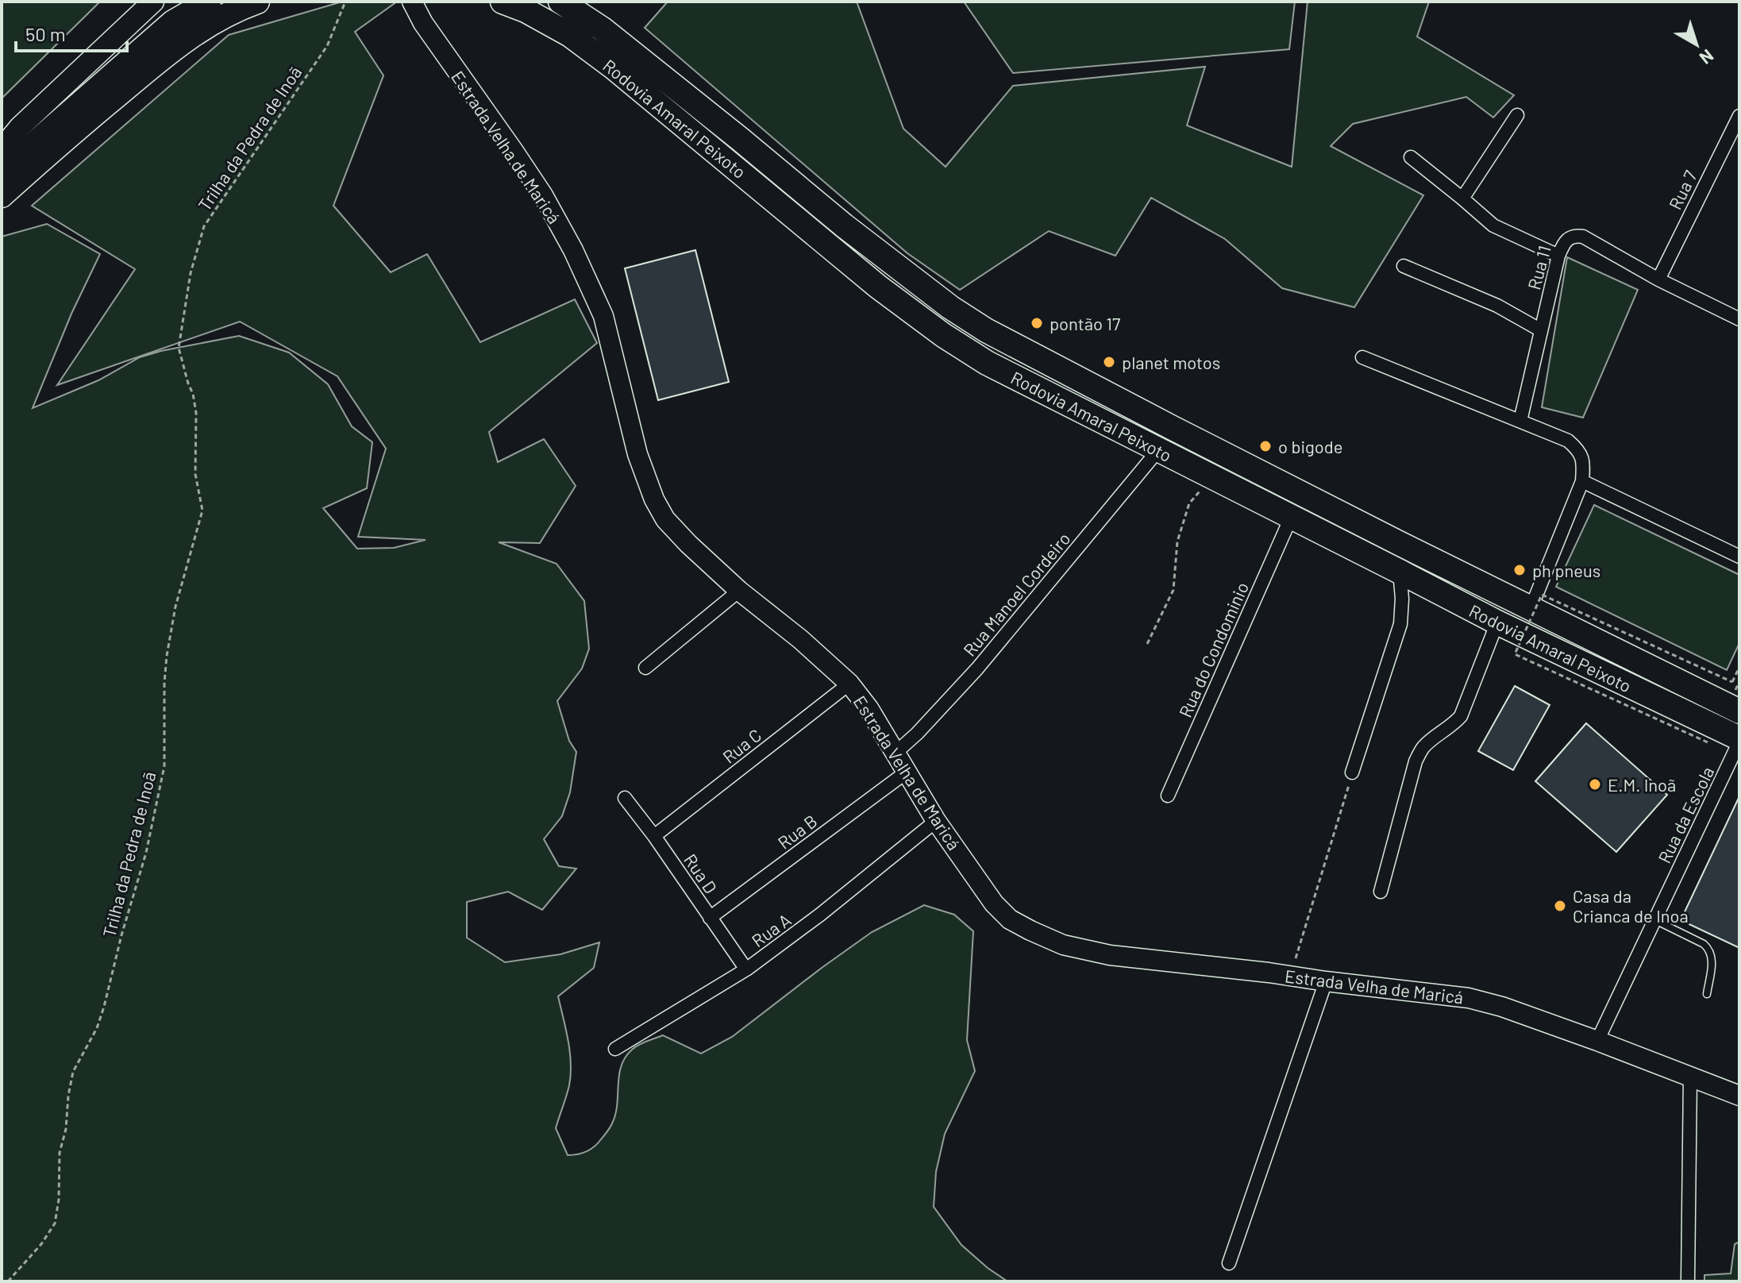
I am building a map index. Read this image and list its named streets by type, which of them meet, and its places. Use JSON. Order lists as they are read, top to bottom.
{
  "streets": {
    "highway": ["Rodovia Amaral Peixoto"],
    "street": [
      "Estrada Velha de Maricá",
      "Rua 7",
      "Rua 11",
      "Rua Manoel Cordeiro",
      "Rua do Condominio",
      "Rua C",
      "Rua da Escola",
      "Rua B",
      "Rua D",
      "Rua A"
    ],
    "path": ["Trilha da Pedra de Inoã"]
  },
  "crossings": [
    ["Rodovia Amaral Peixoto", "Rua Manoel Cordeiro"],
    ["Rodovia Amaral Peixoto", "Rua do Condominio"],
    ["Rodovia Amaral Peixoto", "Rua da Escola"],
    ["Estrada Velha de Maricá", "Rua Manoel Cordeiro"],
    ["Estrada Velha de Maricá", "Rua C"],
    ["Estrada Velha de Maricá", "Rua da Escola"],
    ["Estrada Velha de Maricá", "Rua B"],
    ["Estrada Velha de Maricá", "Rua A"],
    ["Rua 7", "Rua 11"],
    ["Rua C", "Rua D"],
    ["Rua B", "Rua D"],
    ["Rua D", "Rua A"]
  ],
  "places": [
    "pontão 17",
    "planet motos",
    "o bigode",
    "ph pneus",
    "E.M. Inoã",
    "Casa da Crianca de Inoa"
  ],
  "scale_bar": "50 m",
  "north": "bottom right"
}
